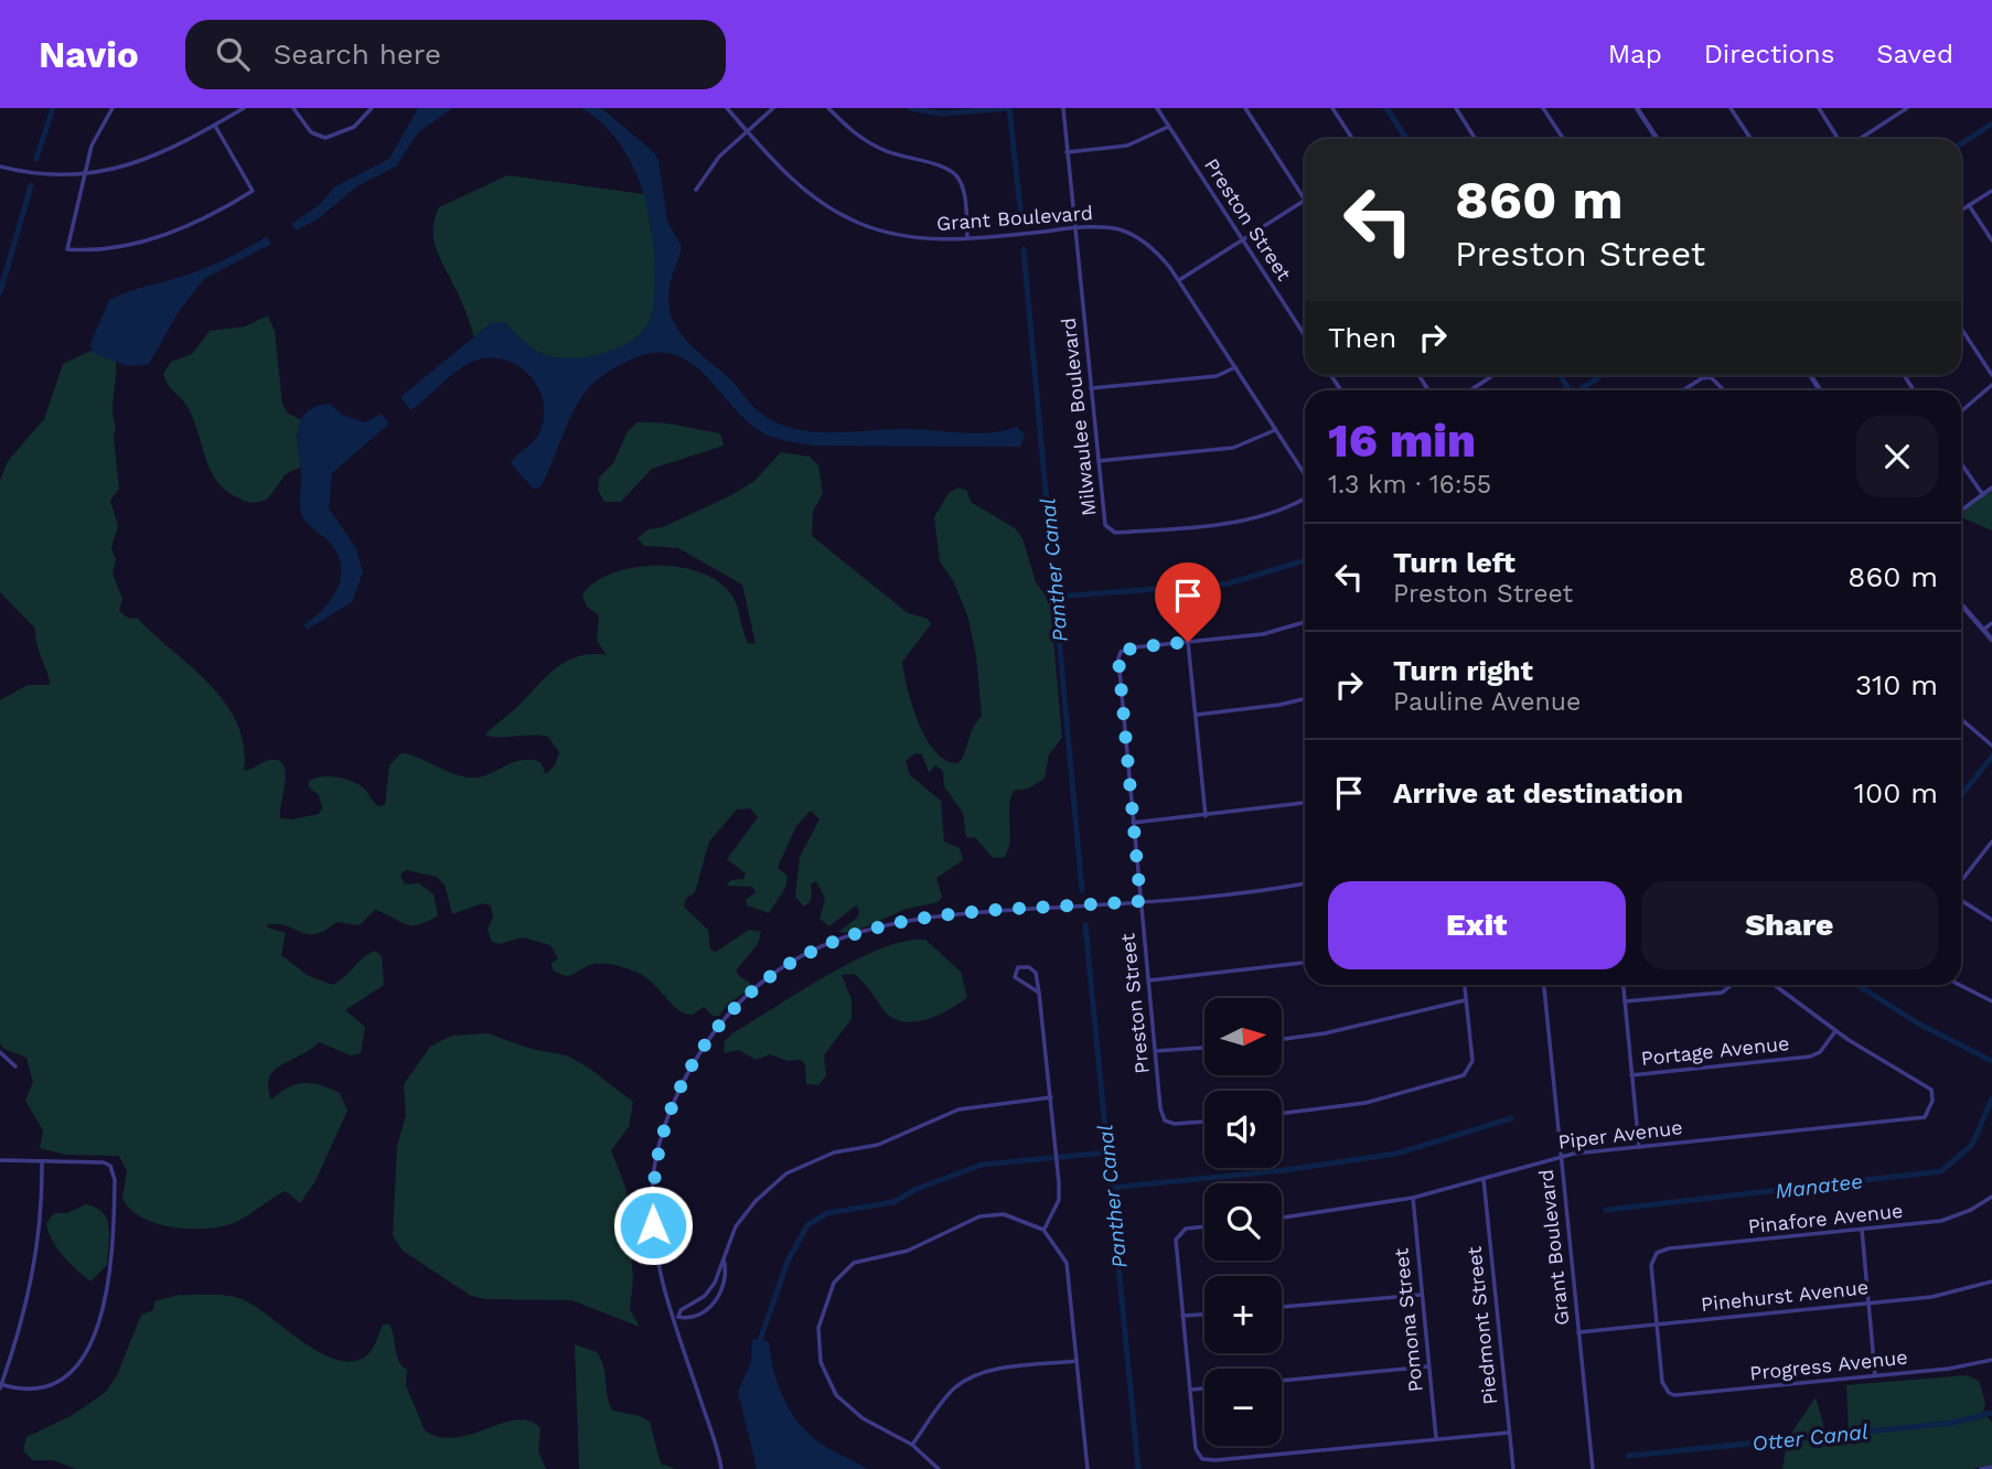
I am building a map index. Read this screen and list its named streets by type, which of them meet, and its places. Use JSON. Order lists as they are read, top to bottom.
{
  "streets": {
    "street": [
      "Grant Boulevard",
      "Preston Street",
      "Milwaulee Boulevard",
      "Portage Avenue",
      "Piper Avenue",
      "Pinafore Avenue",
      "Pinehurst Avenue",
      "Pomona Street",
      "Piedmont Street",
      "Progress Avenue"
    ]
  },
  "crossings": [
    ["Grant Boulevard", "Milwaulee Boulevard"],
    ["Grant Boulevard", "Piper Avenue"],
    ["Grant Boulevard", "Pinehurst Avenue"],
    ["Portage Avenue", "Piper Avenue"],
    ["Piper Avenue", "Pomona Street"],
    ["Piper Avenue", "Piedmont Street"],
    ["Pinafore Avenue", "Pinehurst Avenue"],
    ["Pinafore Avenue", "Progress Avenue"],
    ["Pinehurst Avenue", "Progress Avenue"]
  ],
  "water": ["Panther Canal", "Manatee", "Otter Canal"],
  "north": "right",
  "page": {
    "header": "Navio",
    "search": "Search here",
    "nav": ["Map", "Directions", "Saved"],
    "turn": ["860 m", "Preston Street"],
    "then": "Then",
    "heading": ["16 min", "1.3 km · 16:55"],
    "list": [
      {
        "name": "Turn left",
        "note": "Preston Street",
        "value": "860 m"
      },
      {
        "name": "Turn right",
        "note": "Pauline Avenue",
        "value": "310 m"
      },
      {
        "name": "Arrive at destination",
        "value": "100 m"
      }
    ],
    "buttons": ["Exit", "Share"],
    "map_buttons": ["+", "−"]
  }
}
